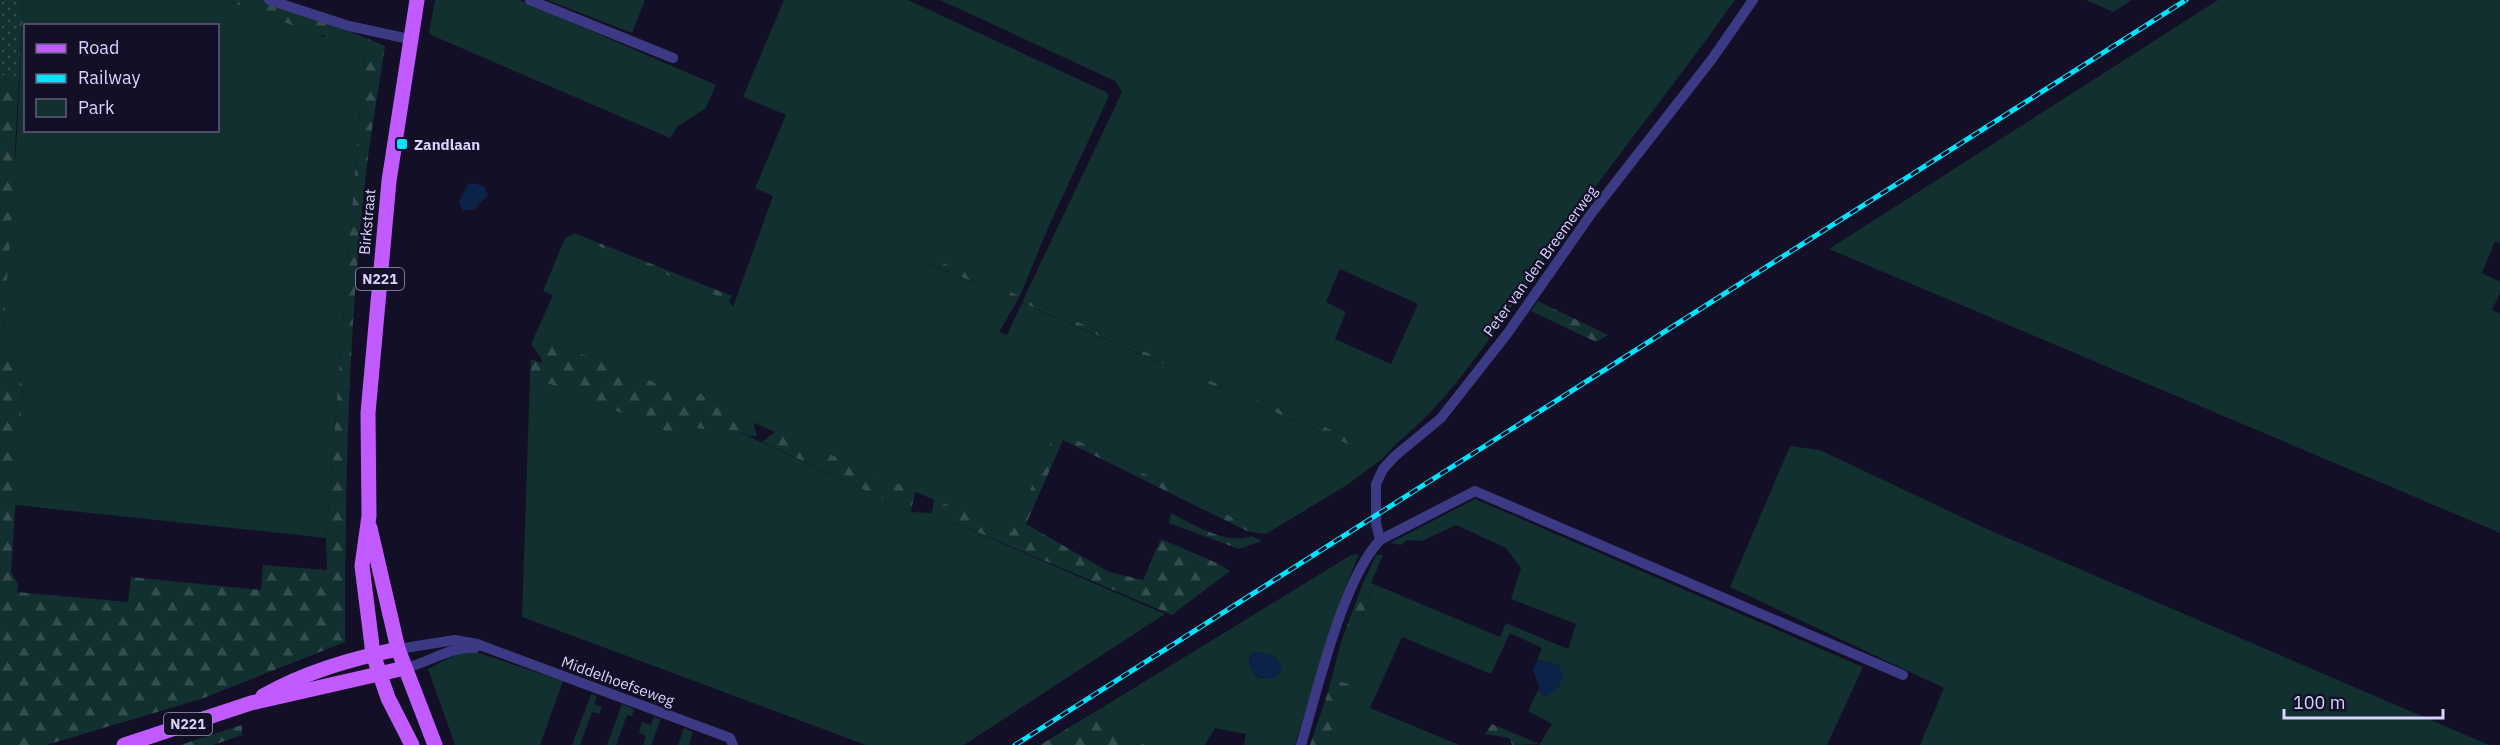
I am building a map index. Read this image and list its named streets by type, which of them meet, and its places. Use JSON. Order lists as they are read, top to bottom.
{
  "streets": {
    "main road": ["Birkstraat", "N221"],
    "street": ["Peter van den Breemerweg", "Middelhoefseweg"]
  },
  "crossings": [
    ["Birkstraat", "N221"],
    ["Birkstraat", "Middelhoefseweg"],
    ["N221", "Middelhoefseweg"]
  ],
  "places": {
    "transit": ["Zandlaan"]
  },
  "legend": ["Road", "Railway", "Park"],
  "scale_bar": "100 m"
}
